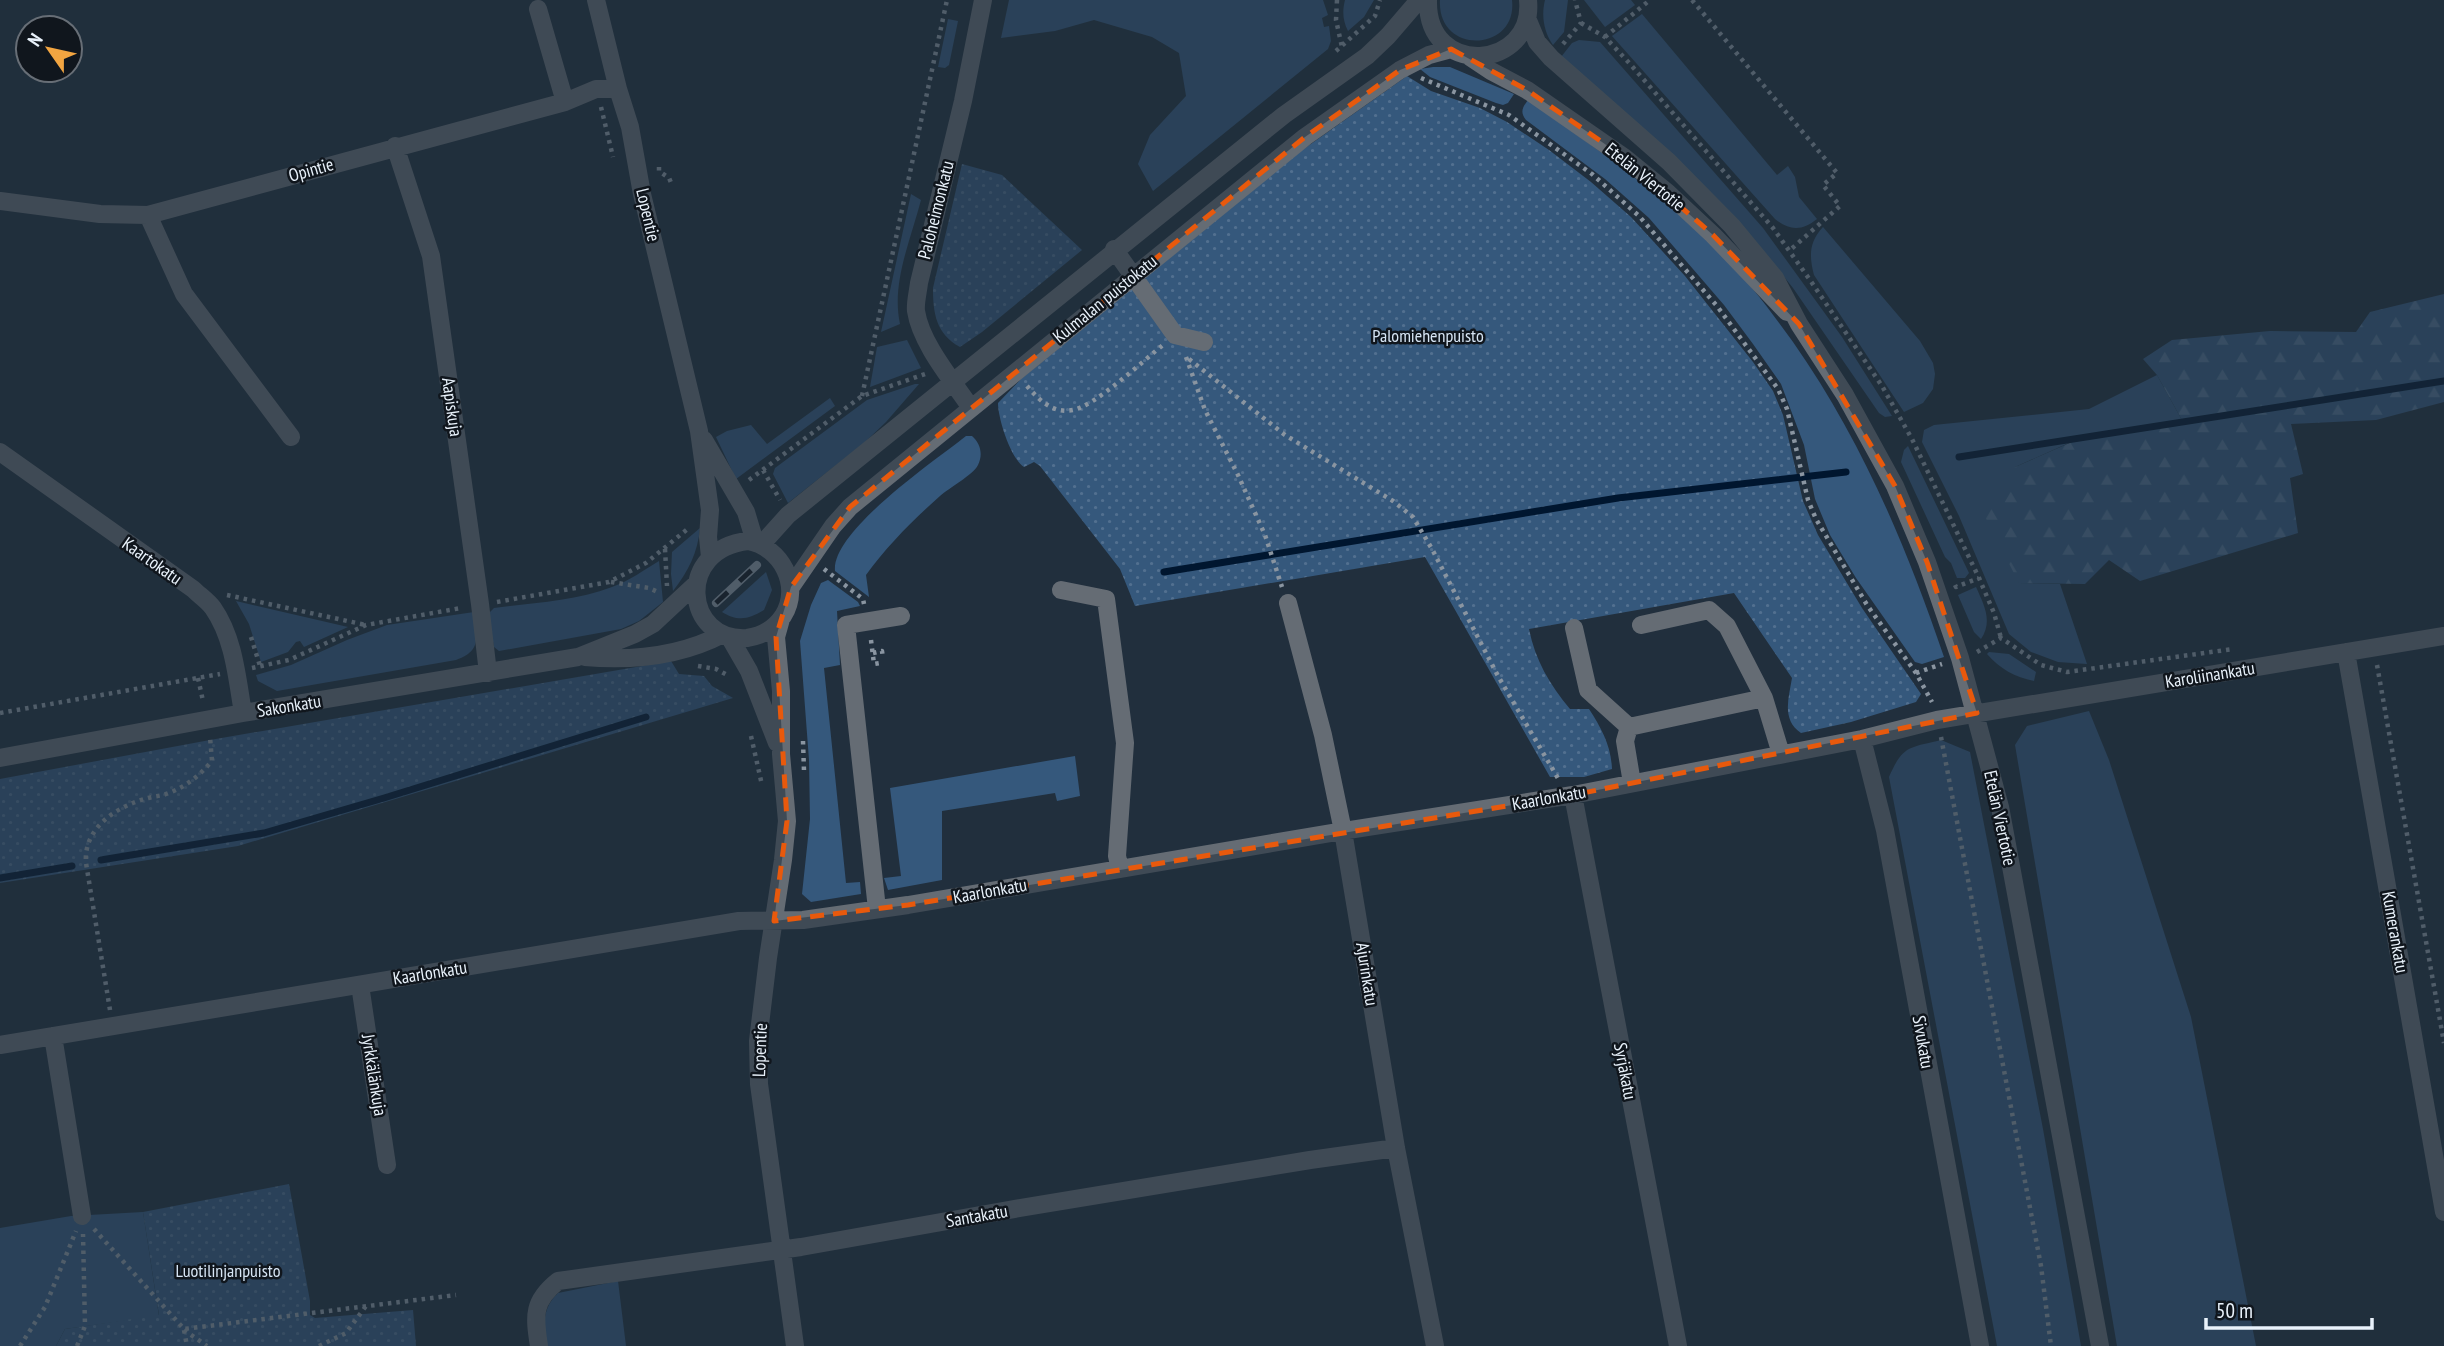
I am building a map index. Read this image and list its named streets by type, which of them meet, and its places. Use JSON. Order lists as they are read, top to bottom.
{
  "streets": {
    "street": [
      "Opintie",
      "Etelän Viertotie",
      "Paloheimonkatu",
      "Lopentie",
      "Kulmalan puistokatu",
      "Aapiskuja",
      "Kaartokatu",
      "Karoliinankatu",
      "Sakonkatu",
      "Kaarlonkatu",
      "Kumerankatu",
      "Ajurinkatu",
      "Sivukatu",
      "Syrjäkatu",
      "Jyrkkälänkuja",
      "Santakatu"
    ]
  },
  "crossings": [
    ["Opintie", "Lopentie"],
    ["Opintie", "Aapiskuja"],
    ["Etelän Viertotie", "Kulmalan puistokatu"],
    ["Etelän Viertotie", "Karoliinankatu"],
    ["Etelän Viertotie", "Kaarlonkatu"],
    ["Paloheimonkatu", "Kulmalan puistokatu"],
    ["Lopentie", "Kulmalan puistokatu"],
    ["Lopentie", "Sakonkatu"],
    ["Lopentie", "Kaarlonkatu"],
    ["Lopentie", "Santakatu"],
    ["Kulmalan puistokatu", "Sakonkatu"],
    ["Aapiskuja", "Sakonkatu"],
    ["Kaartokatu", "Sakonkatu"],
    ["Karoliinankatu", "Kaarlonkatu"],
    ["Karoliinankatu", "Kumerankatu"],
    ["Kaarlonkatu", "Ajurinkatu"],
    ["Kaarlonkatu", "Sivukatu"],
    ["Kaarlonkatu", "Syrjäkatu"],
    ["Kaarlonkatu", "Jyrkkälänkuja"],
    ["Ajurinkatu", "Santakatu"]
  ],
  "parks": ["Palomiehenpuisto", "Luotilinjanpuisto"],
  "scale_bar": "50 m",
  "north": "top left"
}
